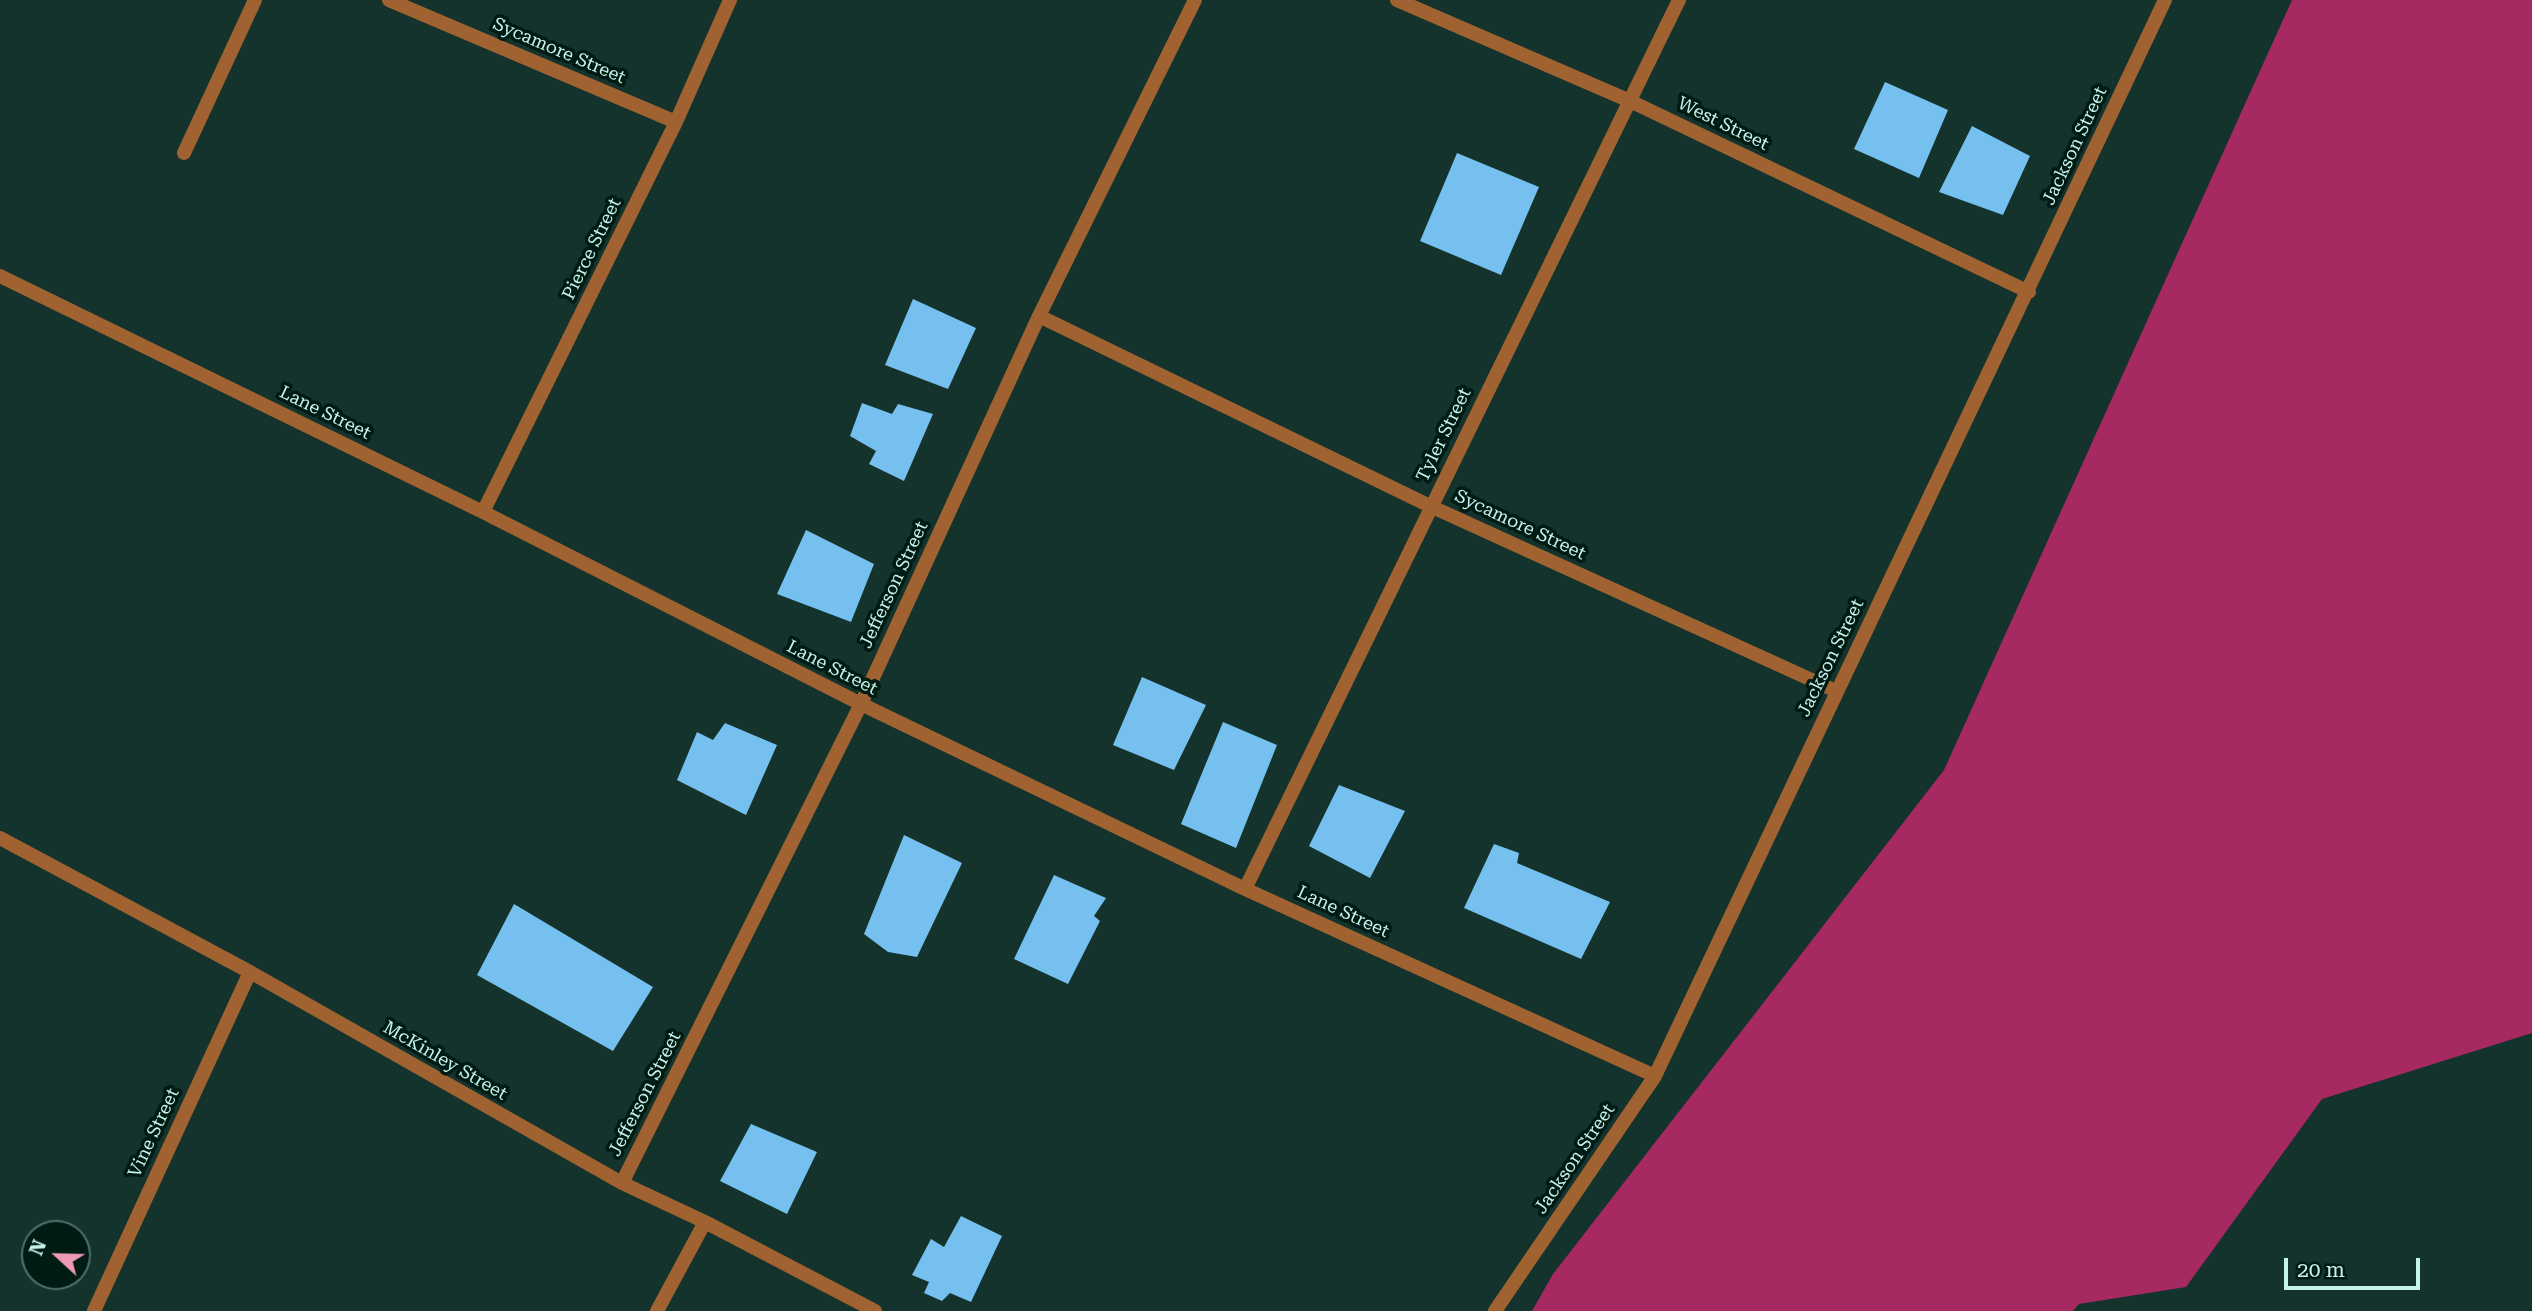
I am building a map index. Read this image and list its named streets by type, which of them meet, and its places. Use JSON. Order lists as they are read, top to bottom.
{
  "streets": {
    "street": [
      "Sycamore Street",
      "West Street",
      "Jackson Street",
      "Pierce Street",
      "Lane Street",
      "Tyler Street",
      "Jefferson Street",
      "McKinley Street",
      "Vine Street"
    ]
  },
  "crossings": [
    ["Sycamore Street", "Jackson Street"],
    ["Sycamore Street", "Pierce Street"],
    ["Sycamore Street", "Tyler Street"],
    ["Sycamore Street", "Jefferson Street"],
    ["West Street", "Jackson Street"],
    ["West Street", "Tyler Street"],
    ["Jackson Street", "Lane Street"],
    ["Pierce Street", "Lane Street"],
    ["Lane Street", "Tyler Street"],
    ["Lane Street", "Jefferson Street"],
    ["Jefferson Street", "McKinley Street"],
    ["McKinley Street", "Vine Street"]
  ],
  "scale_bar": "20 m",
  "north": "left"
}
